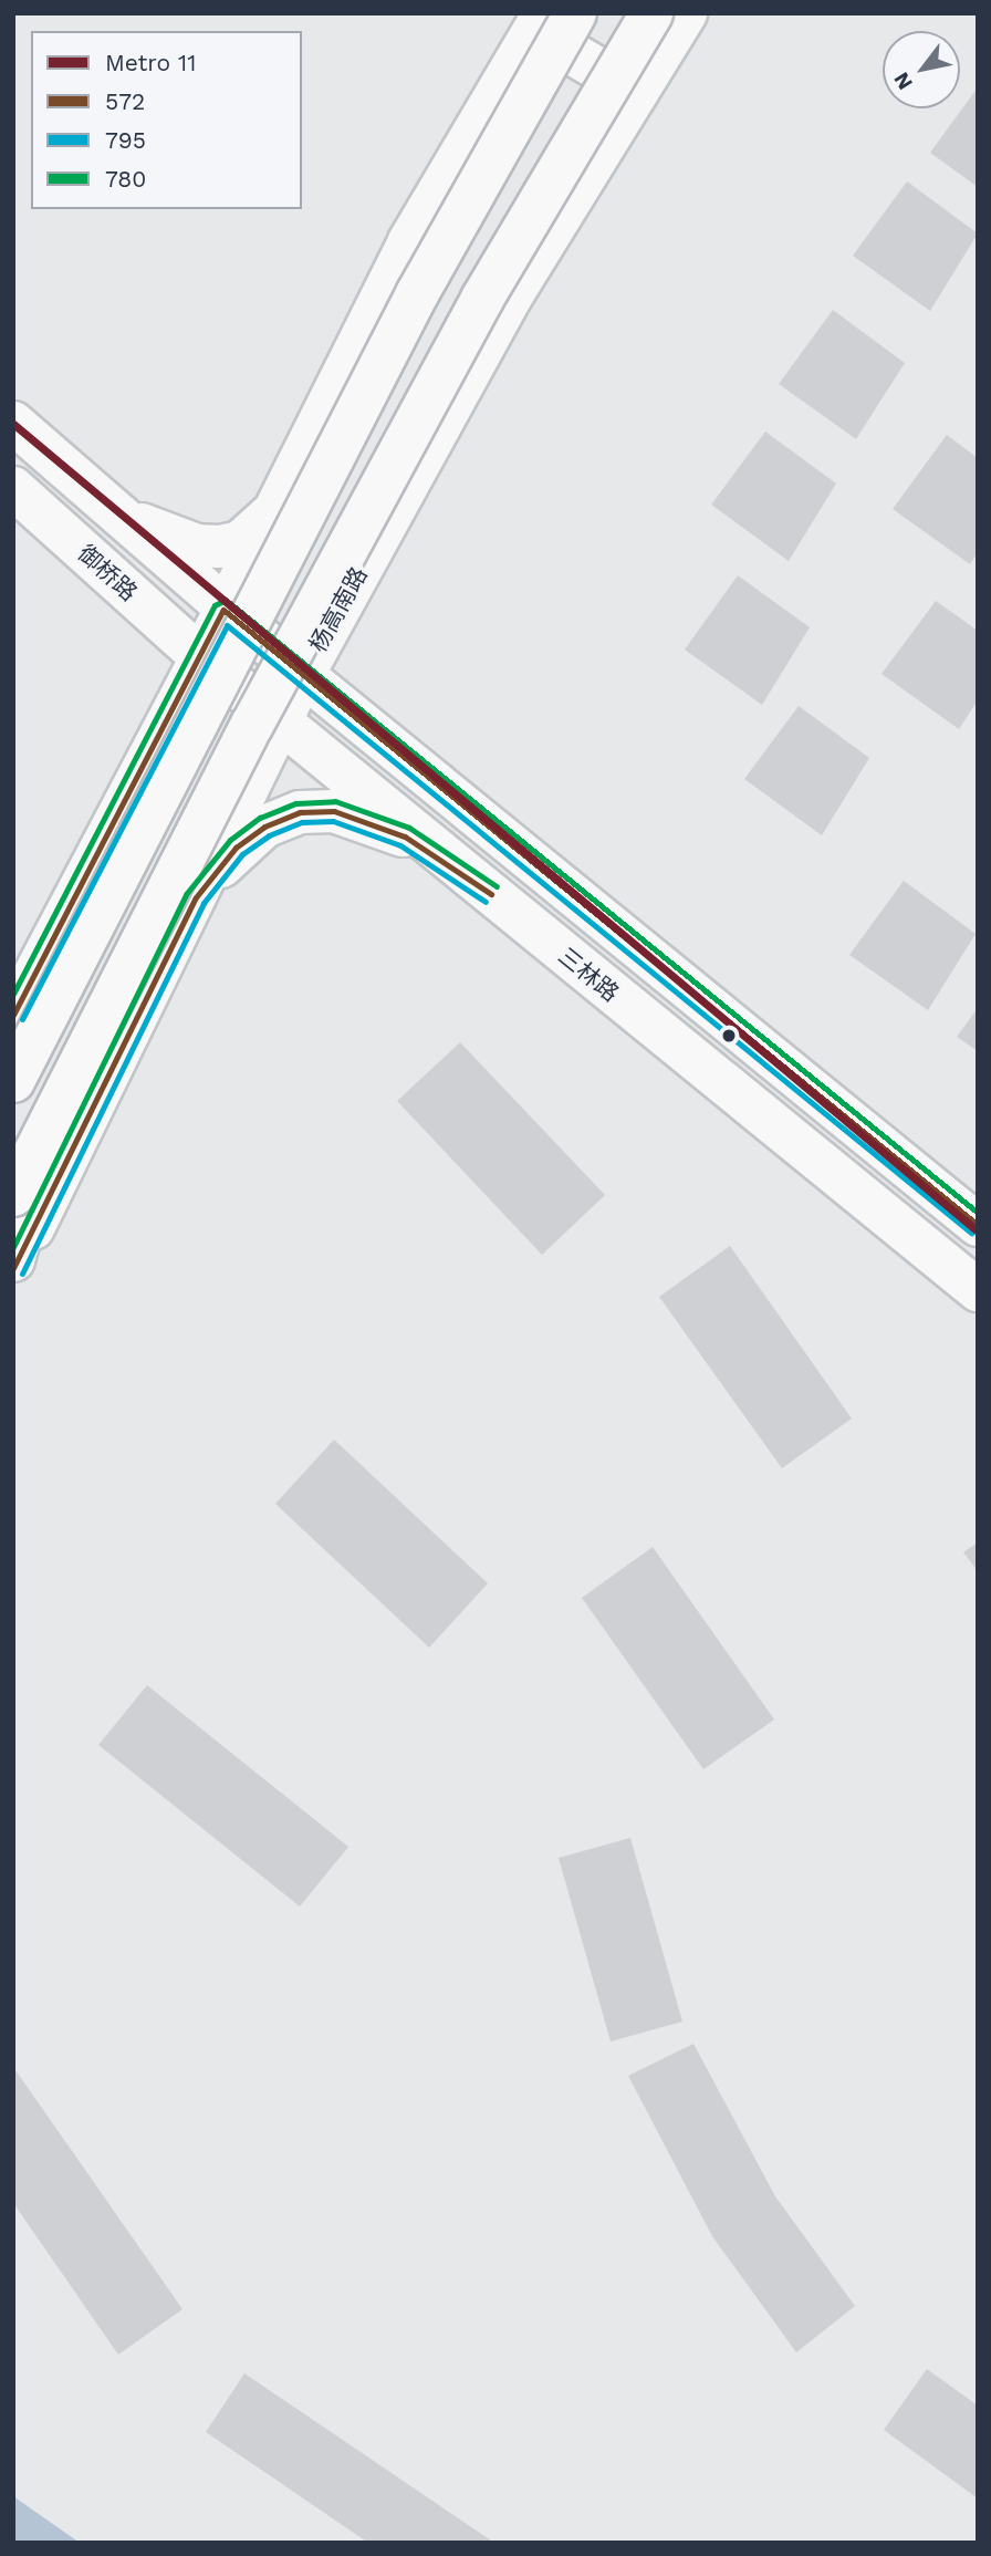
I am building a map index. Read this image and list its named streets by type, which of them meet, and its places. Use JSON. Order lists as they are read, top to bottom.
{
  "streets": {
    "main road": ["御桥路", "杨高南路", "三林路"]
  },
  "crossings": [
    ["御桥路", "三林路"],
    ["杨高南路", "三林路"]
  ],
  "lines": [
    "metro line 11",
    "transit line 780",
    "transit line 572",
    "transit line 795"
  ],
  "legend": [
    "Metro 11",
    "572",
    "795",
    "780"
  ],
  "north": "bottom left"
}
